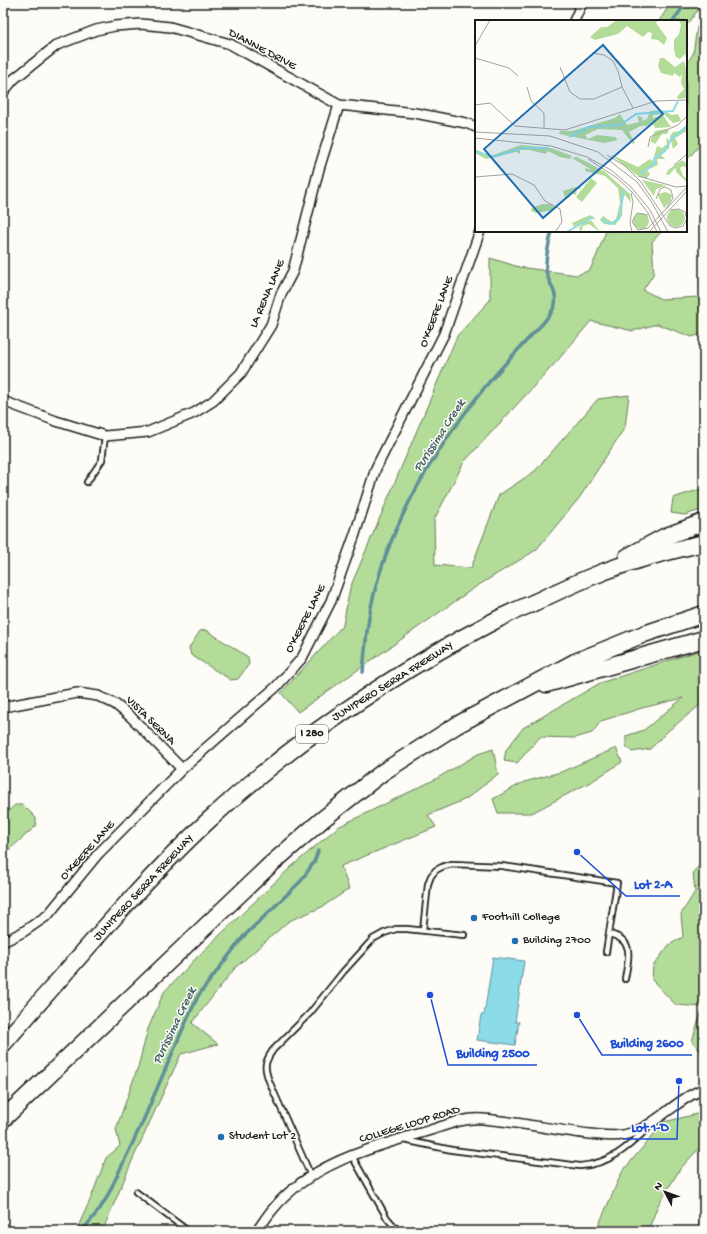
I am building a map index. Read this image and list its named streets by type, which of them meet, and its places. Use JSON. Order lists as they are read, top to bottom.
{
  "streets": {
    "highway": ["JUNIPERO SERRA FREEWAY", "I 280"],
    "street": [
      "DIANNE DRIVE",
      "LA RENA LANE",
      "O'KEEFE LANE",
      "VISTA SERNA",
      "COLLEGE LOOP ROAD"
    ]
  },
  "crossings": [
    ["DIANNE DRIVE", "LA RENA LANE"],
    ["O'KEEFE LANE", "VISTA SERNA"]
  ],
  "water": ["Purissima Creek"],
  "places": [
    "Lot 2-A",
    "Foothill College",
    "Building 2700",
    "Building 2500",
    "Building 2600",
    "Lot 1-D",
    "Student Lot 2"
  ],
  "north": "top left"
}
